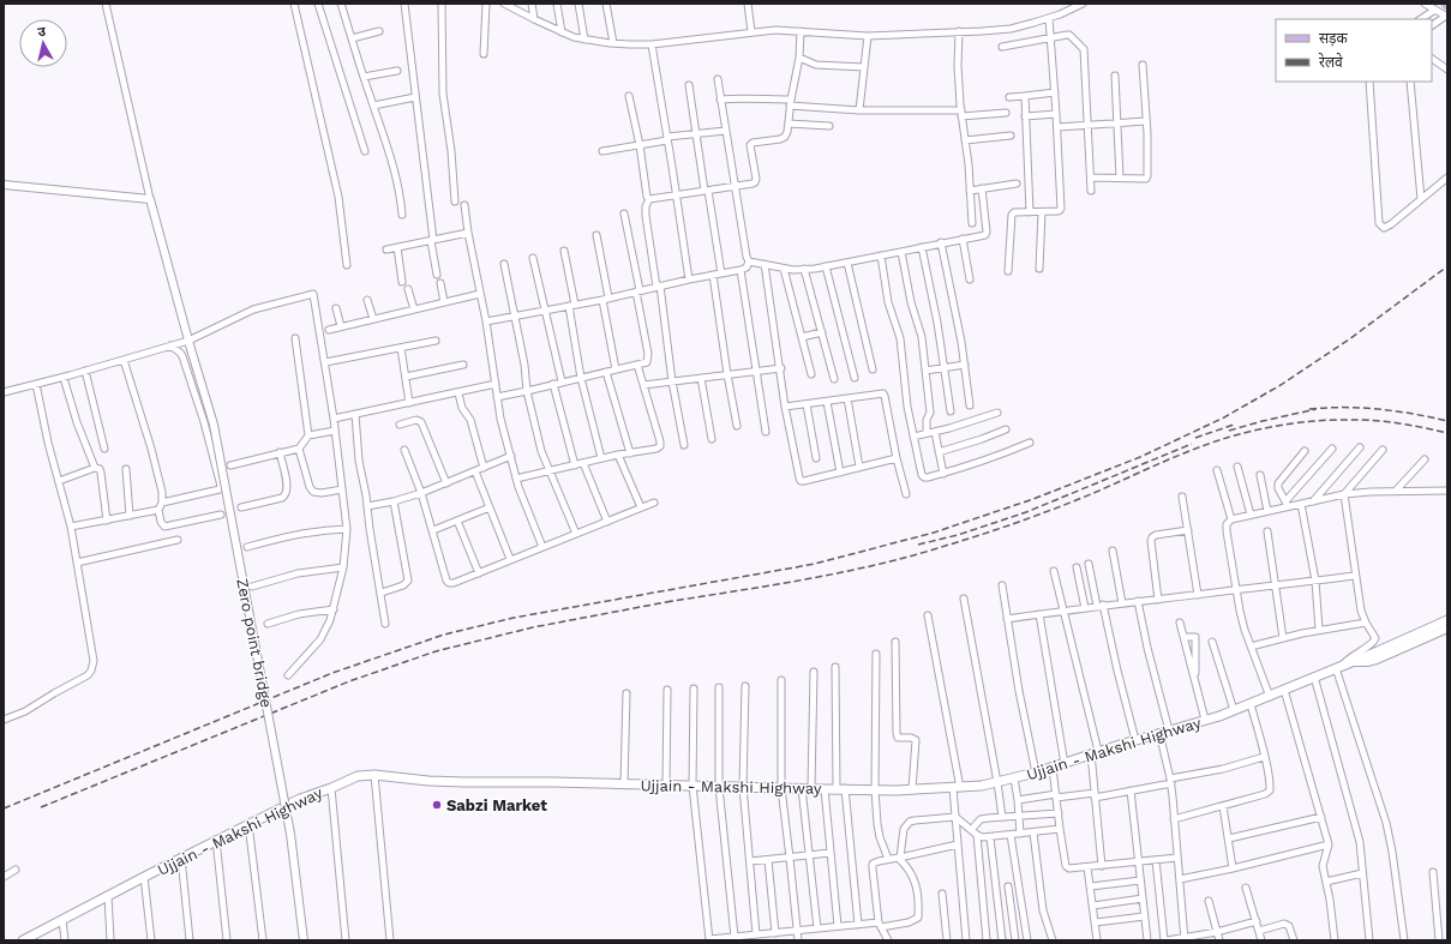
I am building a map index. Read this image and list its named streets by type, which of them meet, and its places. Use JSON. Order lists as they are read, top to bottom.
{
  "streets": {
    "main road": ["Ujjain - Makshi Highway"],
    "street": ["Zero point bridge"]
  },
  "places": ["Sabzi Market"],
  "legend": ["सड़क", "रेलवे"],
  "north": "top"
}
